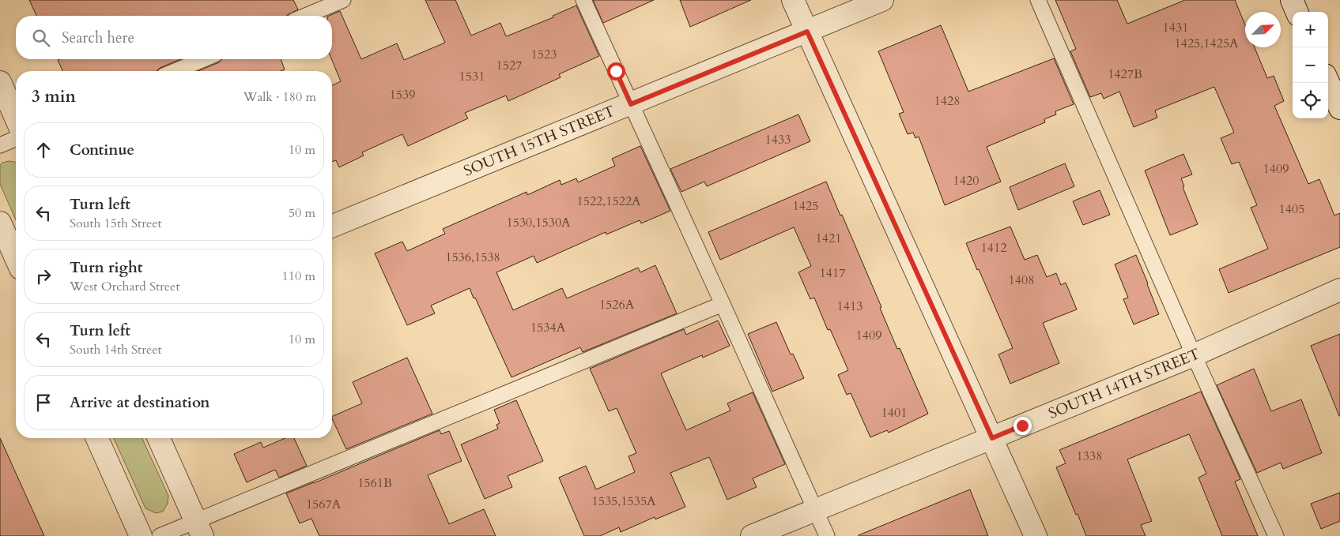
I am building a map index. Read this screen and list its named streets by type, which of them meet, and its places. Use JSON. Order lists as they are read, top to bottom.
{
  "streets": {
    "street": ["SOUTH 15TH STREET", "SOUTH 14TH STREET"]
  },
  "house_numbers": [
    "1431",
    "1425,1425A",
    "1523",
    "1527",
    "1427B",
    "1531",
    "1539",
    "1428",
    "1433",
    "1409",
    "1420",
    "1522,1522A",
    "1425",
    "1405",
    "1530,1530A",
    "1421",
    "1412",
    "1536,1538",
    "1417",
    "1408",
    "1526A",
    "1413",
    "1534A",
    "1409",
    "1401",
    "1338",
    "1561B",
    "1535,1535A",
    "1567A"
  ],
  "north": "top right",
  "page": {
    "map_buttons": ["+", "−"],
    "search": "Search here",
    "heading": ["3 min", "Walk · 180 m"],
    "list": [
      ["Continue", "10 m"],
      ["Turn left", "South 15th Street", "50 m"],
      ["Turn right", "West Orchard Street", "110 m"],
      ["Turn left", "South 14th Street", "10 m"],
      "Arrive at destination"
    ]
  }
}
